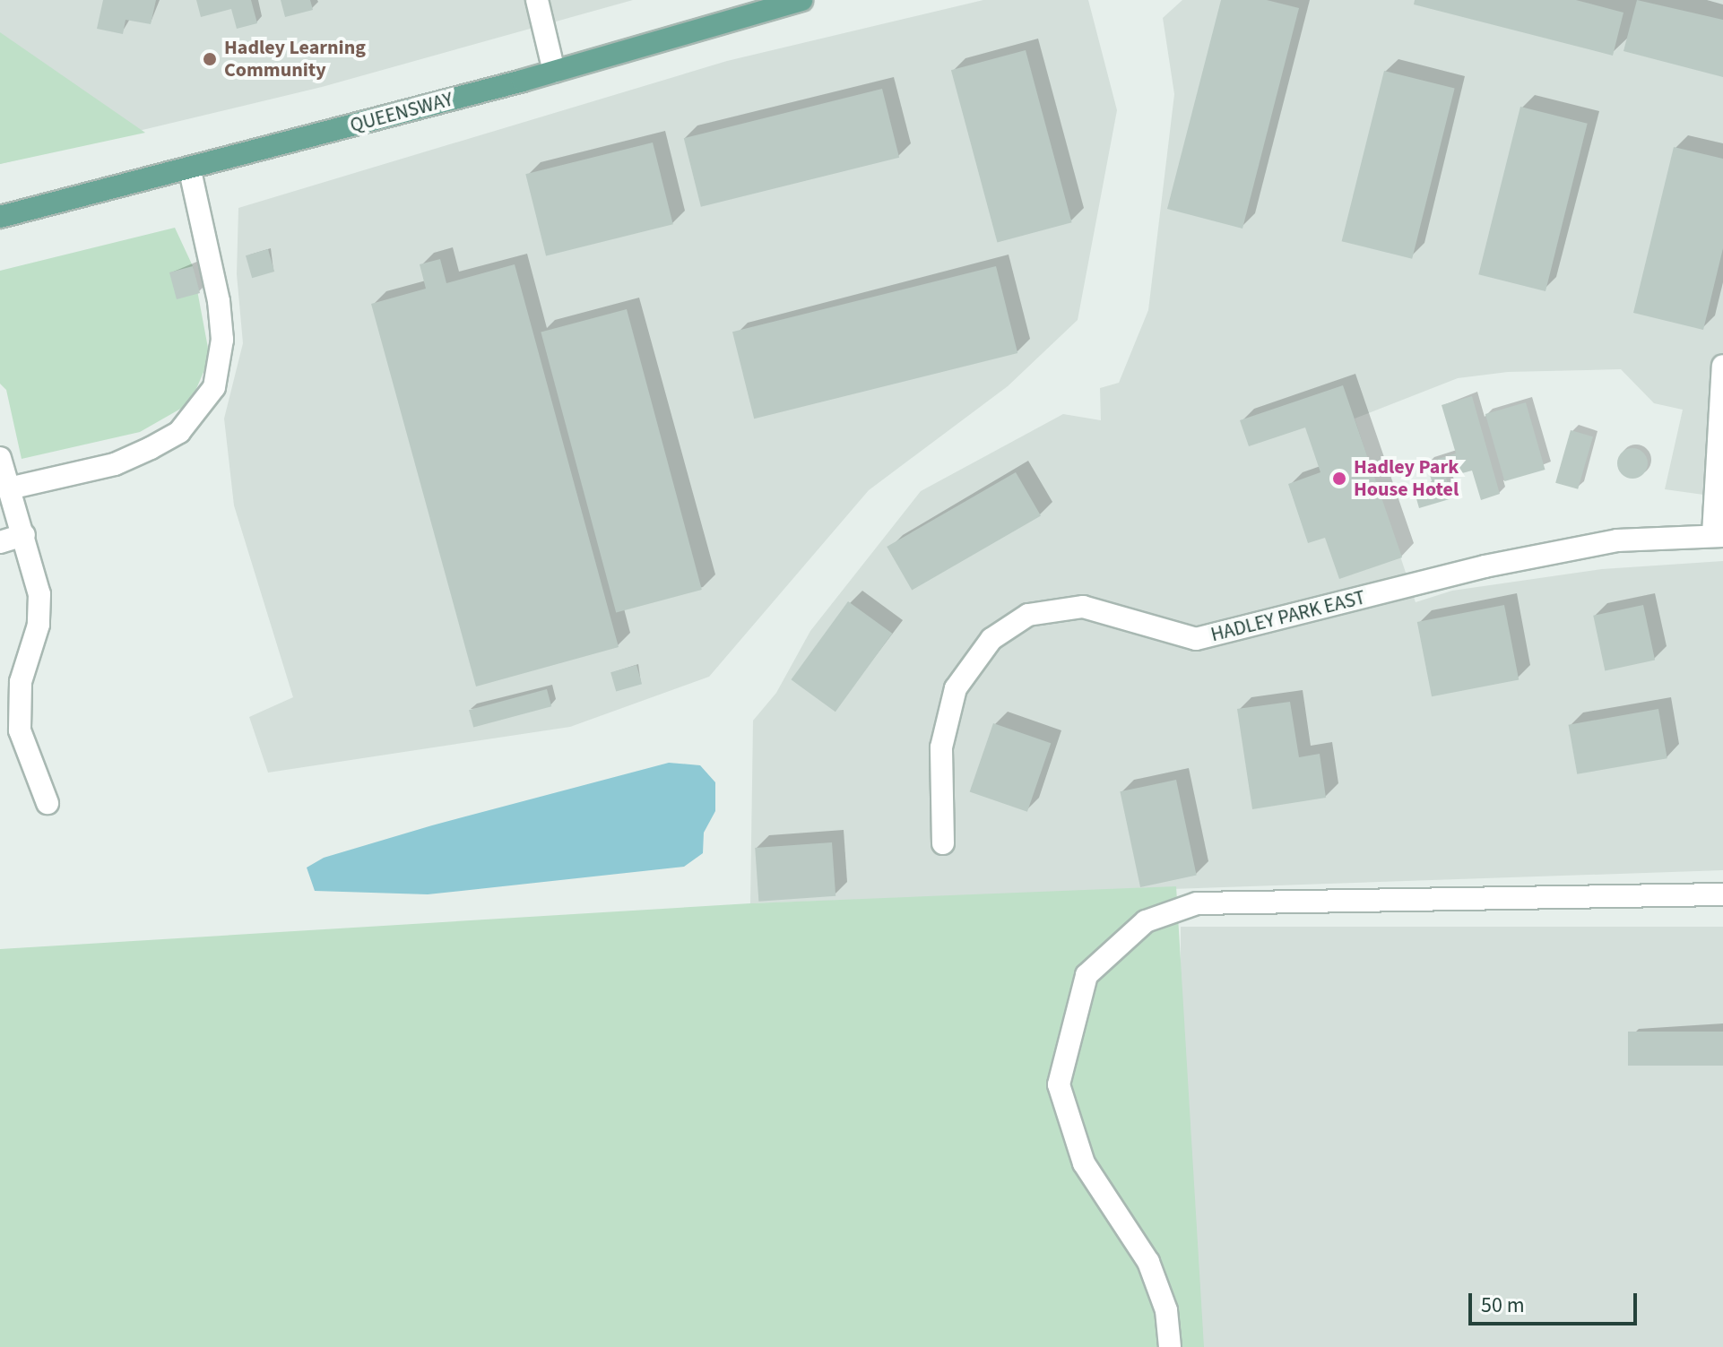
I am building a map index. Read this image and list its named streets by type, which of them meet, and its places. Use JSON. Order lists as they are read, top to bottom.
{
  "streets": {
    "main road": ["QUEENSWAY"],
    "street": ["HADLEY PARK EAST"]
  },
  "places": ["Hadley Learning Community", "Hadley Park House Hotel"],
  "scale_bar": "50 m"
}
